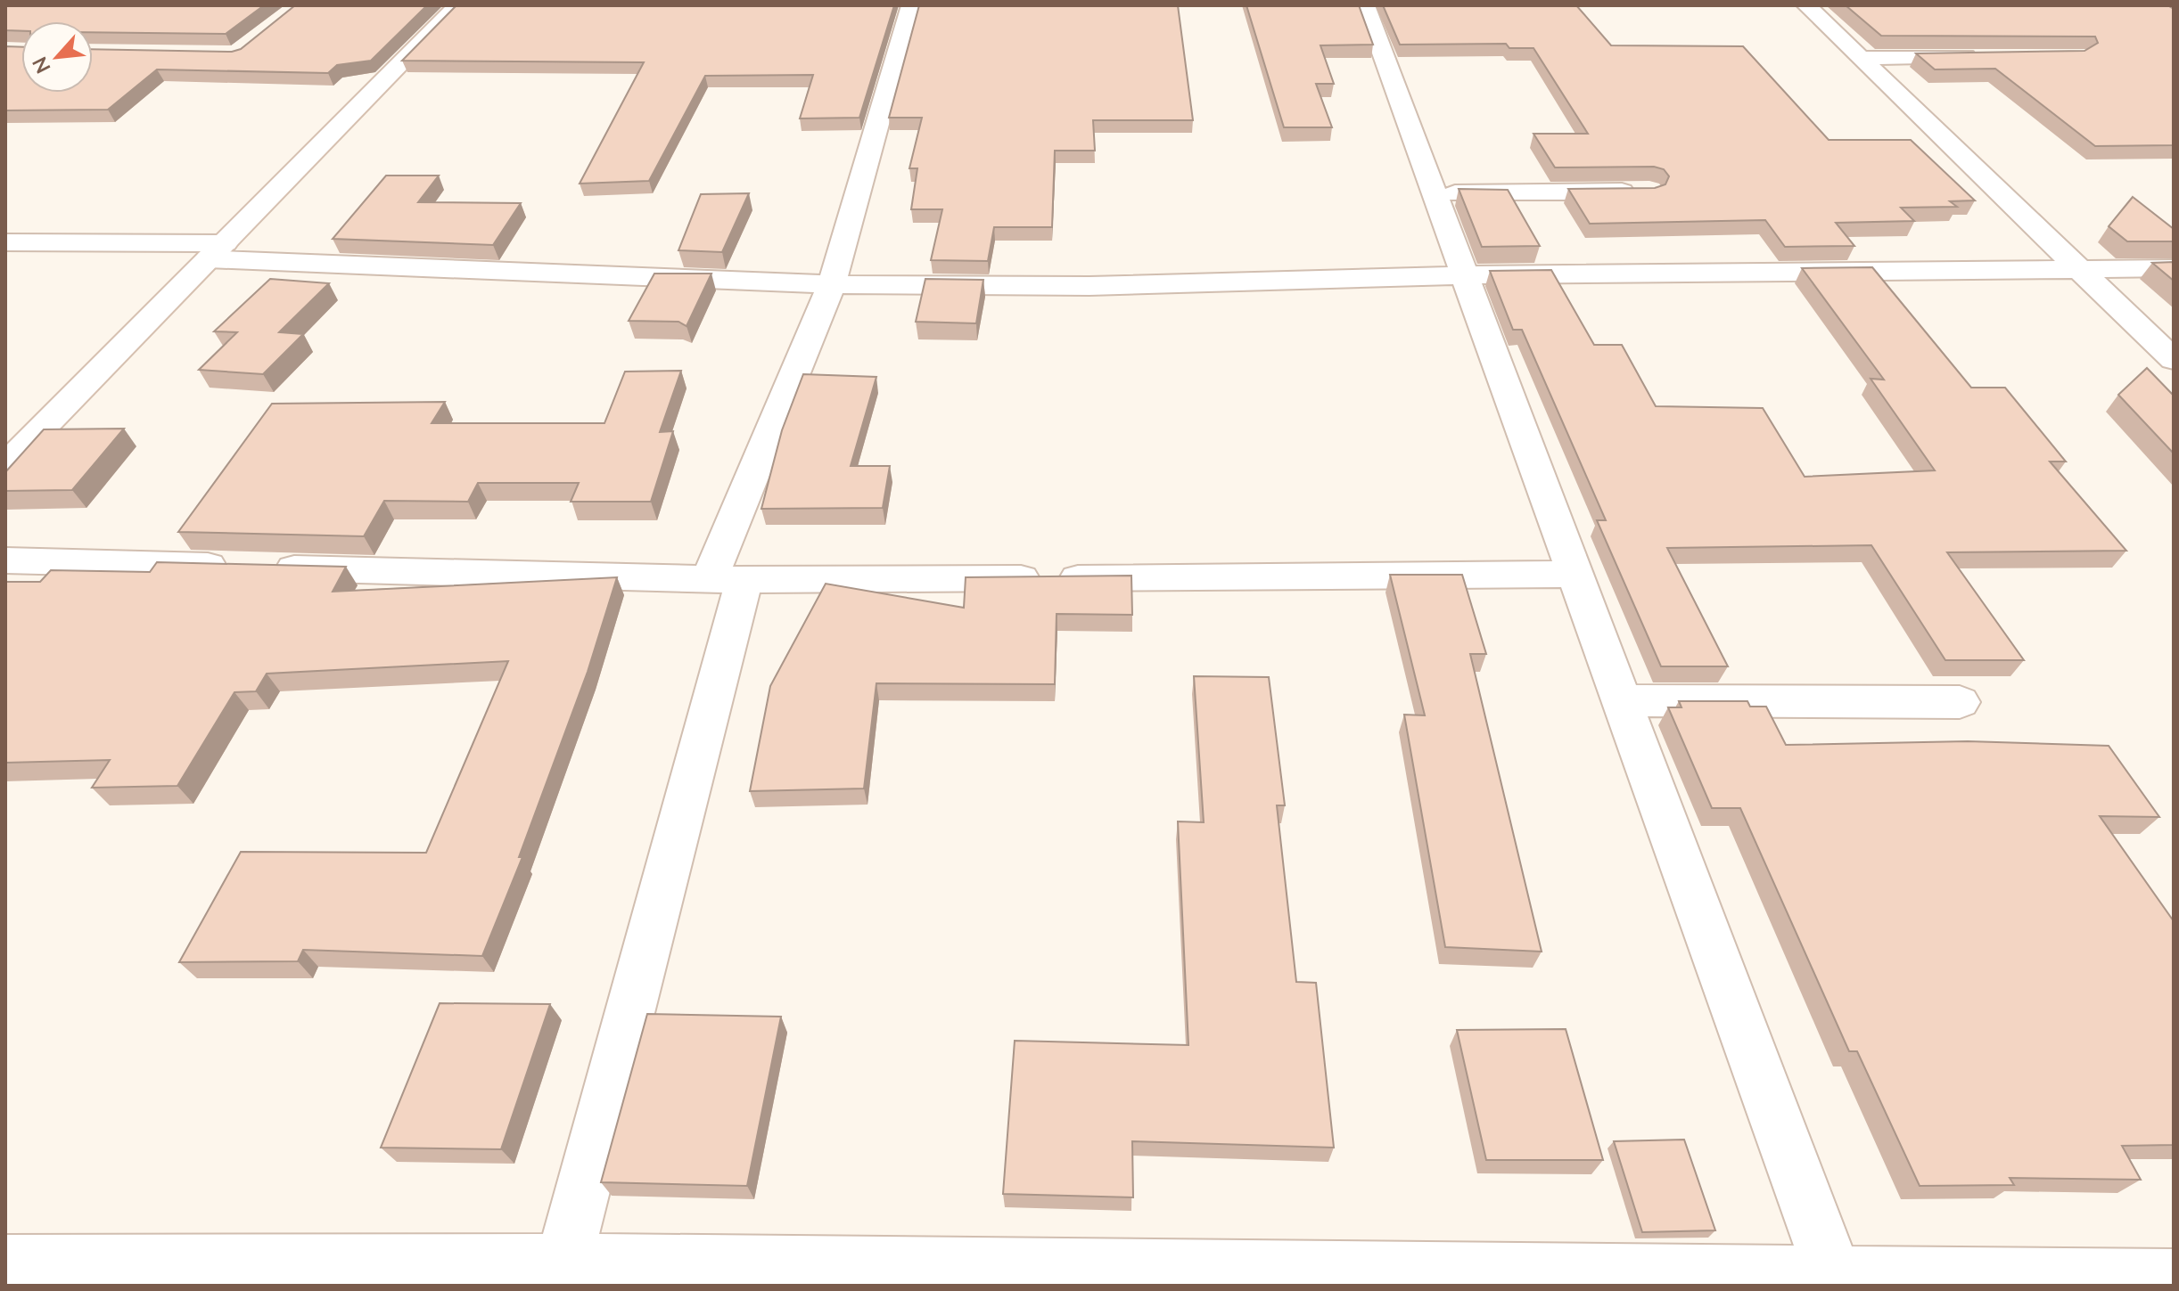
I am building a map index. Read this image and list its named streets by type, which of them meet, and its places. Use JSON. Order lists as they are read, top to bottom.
{
  "north": "bottom left"
}
